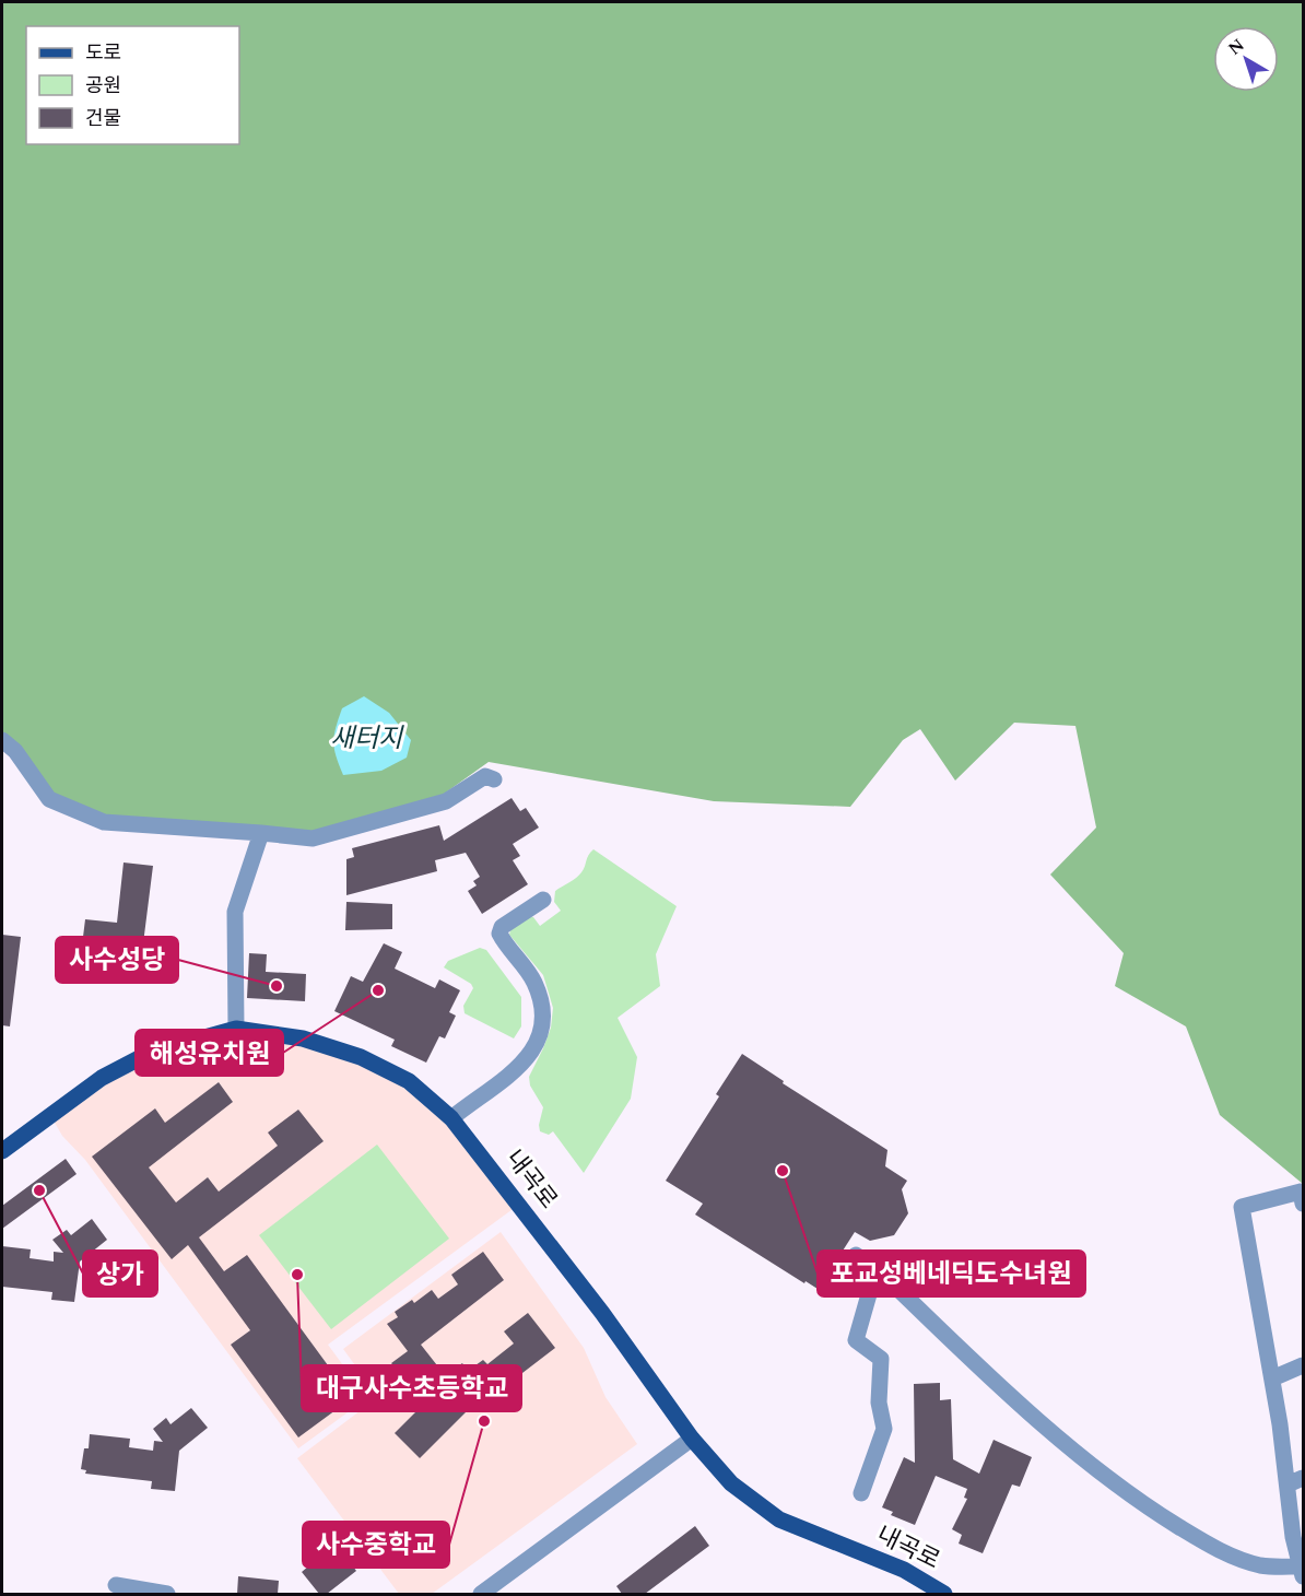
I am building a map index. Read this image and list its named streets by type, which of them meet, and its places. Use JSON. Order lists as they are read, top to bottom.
{
  "streets": {
    "main road": ["내곡로"]
  },
  "water": ["새터지"],
  "places": [
    "사수성당",
    "해성유치원",
    "포교성베네딕도수녀원",
    "상가",
    "대구사수초등학교",
    "사수중학교"
  ],
  "legend": ["도로", "공원", "건물"],
  "north": "top left"
}
